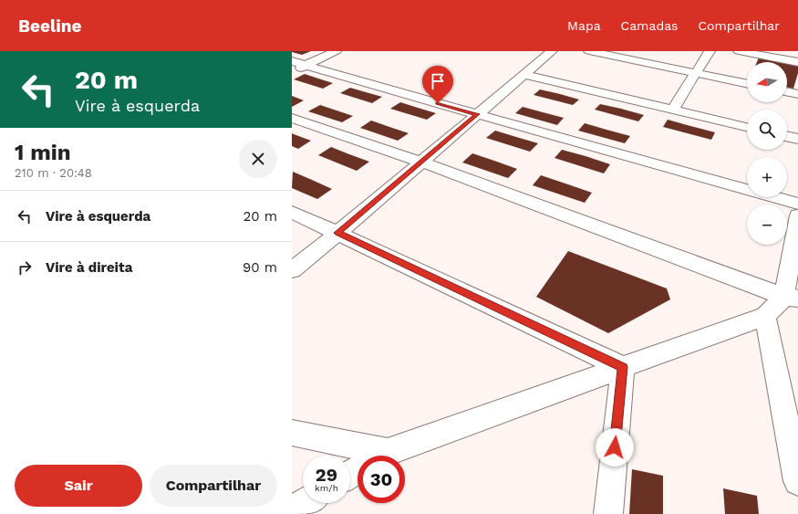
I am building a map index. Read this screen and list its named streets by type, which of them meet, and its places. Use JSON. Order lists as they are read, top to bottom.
{
  "north": "left",
  "page": {
    "header": "Beeline",
    "nav": ["Mapa", "Camadas", "Compartilhar"],
    "turn": ["20 m", "Vire à esquerda"],
    "map_buttons": ["+", "−"],
    "heading": ["1 min", "210 m · 20:48"],
    "list": [
      {
        "name": "Vire à esquerda",
        "value": "20 m"
      },
      {
        "name": "Vire à direita",
        "value": "90 m"
      }
    ],
    "speed": "29 km/h",
    "limit": "30",
    "buttons": ["Sair", "Compartilhar"]
  }
}
